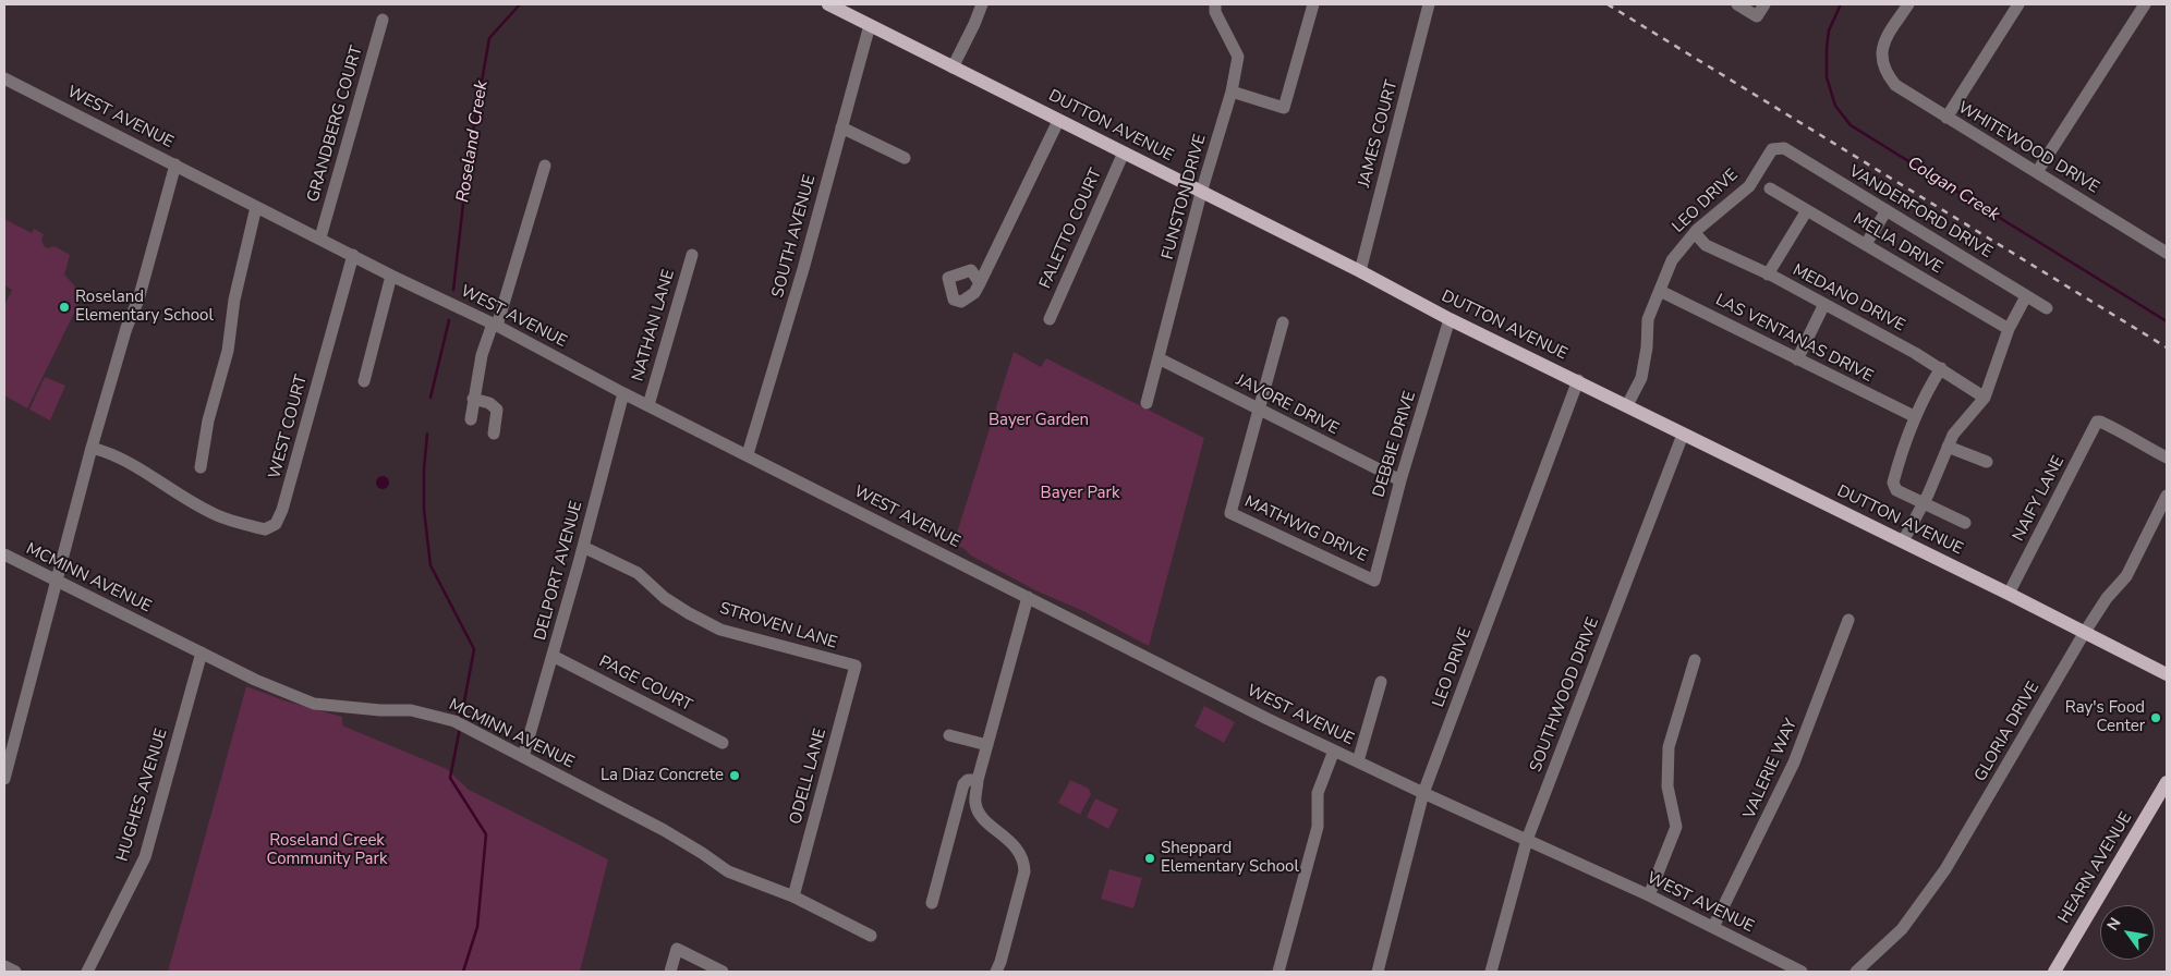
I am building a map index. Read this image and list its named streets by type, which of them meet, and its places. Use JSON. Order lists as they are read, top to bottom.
{
  "streets": {
    "main road": ["DUTTON AVENUE", "HEARN AVENUE"],
    "street": [
      "WEST AVENUE",
      "GRANDBERG COURT",
      "JAMES COURT",
      "WHITEWOOD DRIVE",
      "FUNSTON DRIVE",
      "LEO DRIVE",
      "VANDERFORD DRIVE",
      "FALETTO COURT",
      "SOUTH AVENUE",
      "MELIA DRIVE",
      "MEDANO DRIVE",
      "NATHAN LANE",
      "LAS VENTANAS DRIVE",
      "JAVORE DRIVE",
      "WEST COURT",
      "DEBBIE DRIVE",
      "NAIFY LANE",
      "MATHWIG DRIVE",
      "DELPORT AVENUE",
      "MCMINN AVENUE",
      "STROVEN LANE",
      "PAGE COURT",
      "SOUTHWOOD DRIVE",
      "GLORIA DRIVE",
      "VALERIE WAY",
      "ODELL LANE",
      "HUGHES AVENUE"
    ]
  },
  "crossings": [
    ["WEST AVENUE", "GRANDBERG COURT"],
    ["WEST AVENUE", "LEO DRIVE"],
    ["WEST AVENUE", "SOUTH AVENUE"],
    ["WEST AVENUE", "NATHAN LANE"],
    ["WEST AVENUE", "WEST COURT"],
    ["WEST AVENUE", "DELPORT AVENUE"],
    ["WEST AVENUE", "SOUTHWOOD DRIVE"],
    ["WEST AVENUE", "VALERIE WAY"],
    ["DUTTON AVENUE", "JAMES COURT"],
    ["DUTTON AVENUE", "FUNSTON DRIVE"],
    ["DUTTON AVENUE", "LEO DRIVE"],
    ["DUTTON AVENUE", "FALETTO COURT"],
    ["DUTTON AVENUE", "SOUTH AVENUE"],
    ["DUTTON AVENUE", "DEBBIE DRIVE"],
    ["DUTTON AVENUE", "NAIFY LANE"],
    ["DUTTON AVENUE", "SOUTHWOOD DRIVE"],
    ["DUTTON AVENUE", "GLORIA DRIVE"],
    ["FUNSTON DRIVE", "JAVORE DRIVE"],
    ["LEO DRIVE", "VANDERFORD DRIVE"],
    ["LEO DRIVE", "MEDANO DRIVE"],
    ["LEO DRIVE", "LAS VENTANAS DRIVE"],
    ["JAVORE DRIVE", "DEBBIE DRIVE"],
    ["JAVORE DRIVE", "MATHWIG DRIVE"],
    ["DEBBIE DRIVE", "MATHWIG DRIVE"],
    ["DELPORT AVENUE", "MCMINN AVENUE"],
    ["DELPORT AVENUE", "STROVEN LANE"],
    ["DELPORT AVENUE", "PAGE COURT"],
    ["MCMINN AVENUE", "ODELL LANE"],
    ["MCMINN AVENUE", "HUGHES AVENUE"],
    ["STROVEN LANE", "ODELL LANE"]
  ],
  "water": ["Roseland Creek", "Colgan Creek"],
  "parks": ["Bayer Garden", "Bayer Park", "Roseland Creek Community Park"],
  "places": [
    "Roseland Elementary School",
    "Ray's Food Center",
    "La Diaz Concrete",
    "Sheppard Elementary School"
  ],
  "north": "top left"
}
